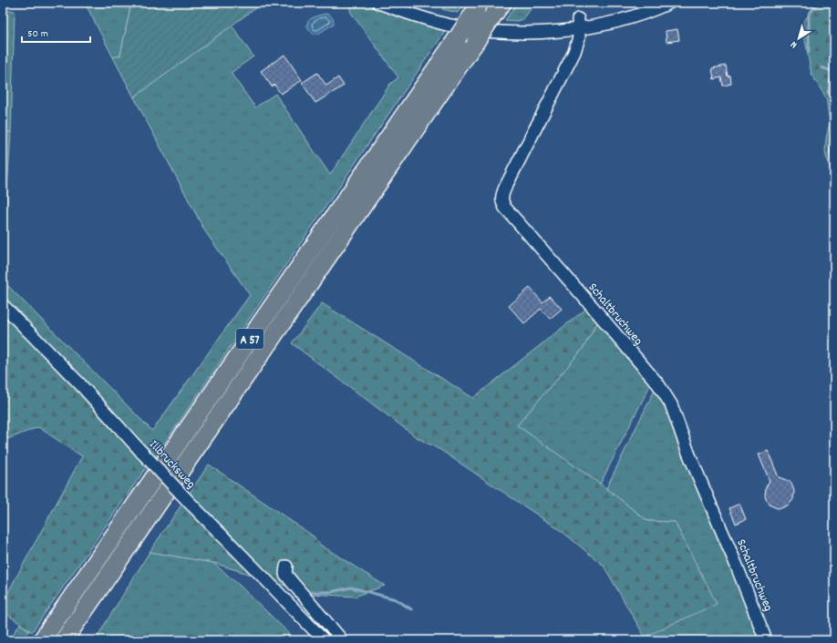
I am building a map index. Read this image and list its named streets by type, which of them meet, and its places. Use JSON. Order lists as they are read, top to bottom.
{
  "streets": {
    "highway": ["A 57"],
    "street": ["Schaltbruchweg", "Illbrucksweg"]
  },
  "scale_bar": "50 m",
  "north": "bottom left"
}
